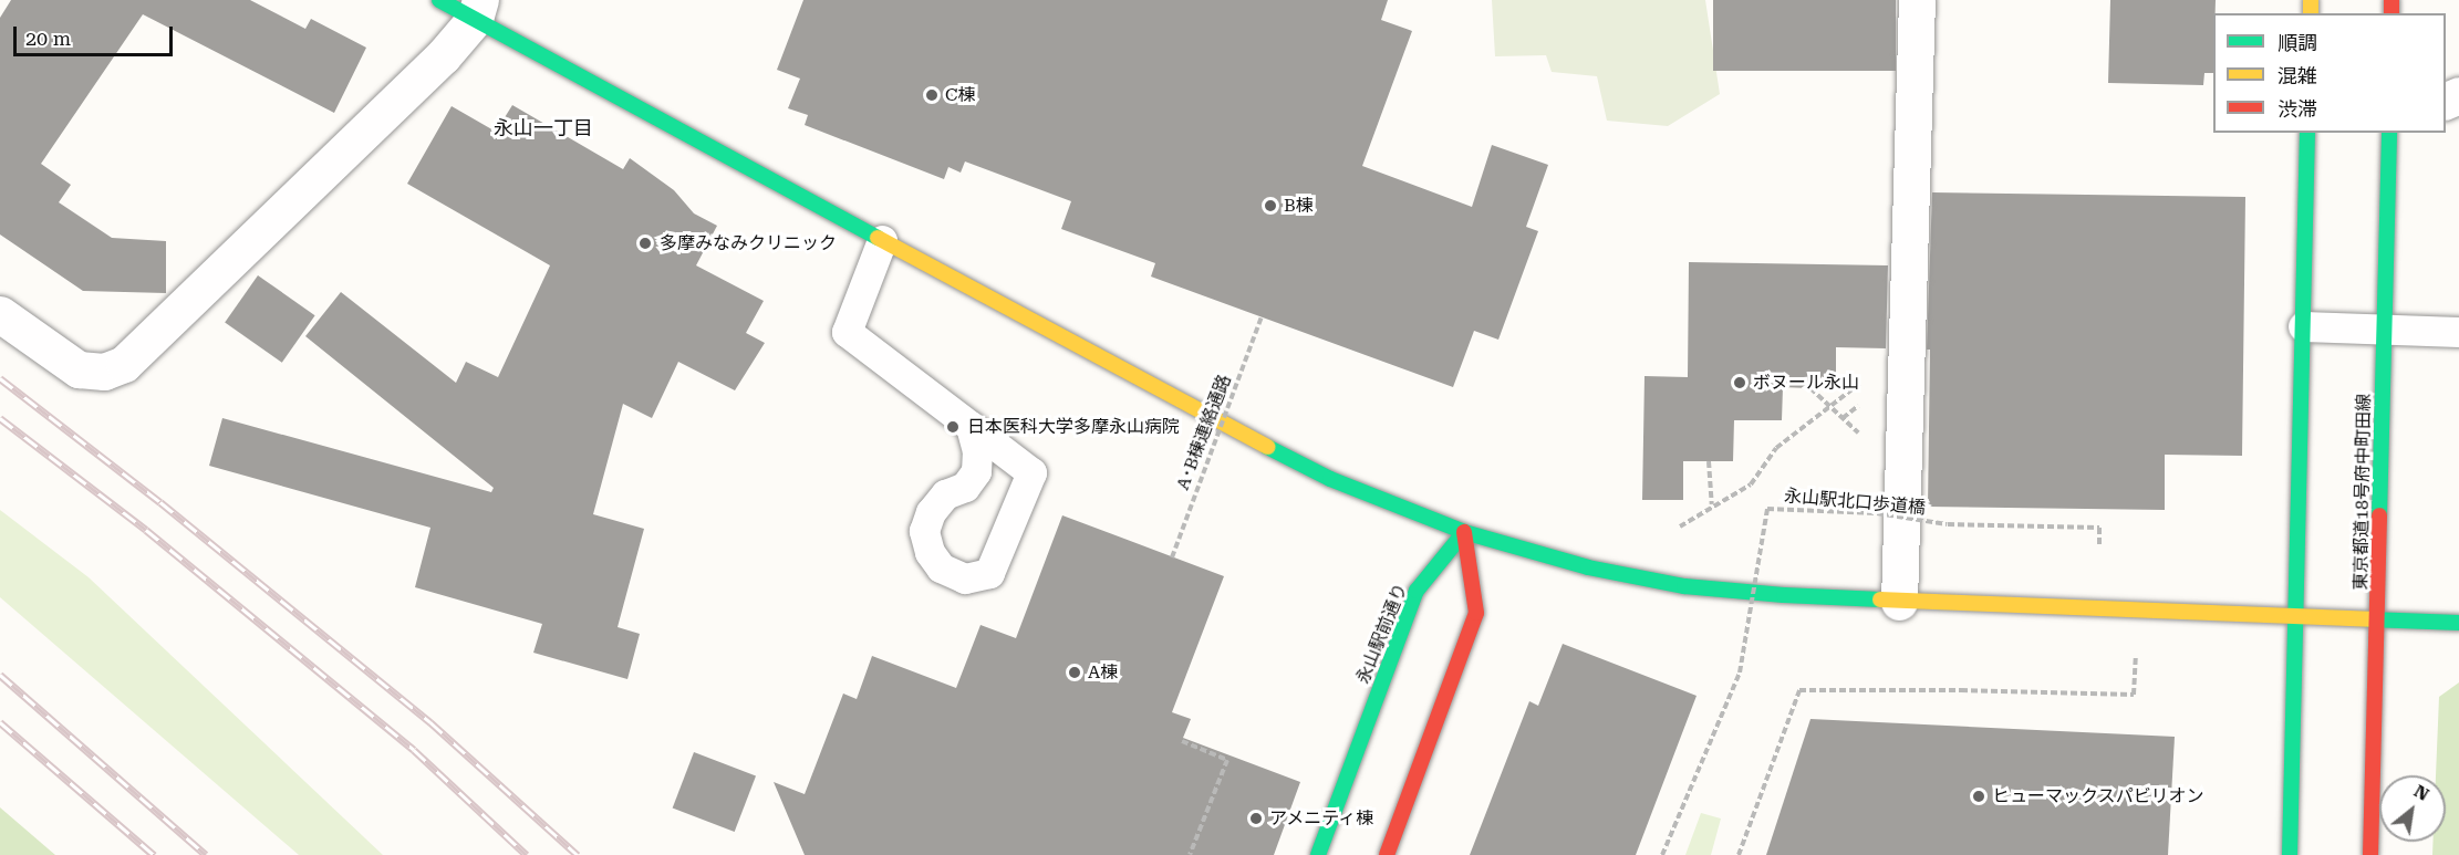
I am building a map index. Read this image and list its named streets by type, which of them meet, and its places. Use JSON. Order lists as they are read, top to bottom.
{
  "streets": {
    "street": ["東京都道18号府中町田線", "永山駅前通り"],
    "path": ["A･B棟連絡通路", "永山駅北口歩道橋"]
  },
  "districts": ["永山一丁目"],
  "places": [
    "C棟",
    "B棟",
    "多摩みなみクリニック",
    "ボヌール永山",
    "日本医科大学多摩永山病院",
    "A棟",
    "ヒューマックスパビリオン",
    "アメニティ棟"
  ],
  "legend": ["順調", "混雑", "渋滞"],
  "scale_bar": "20 m",
  "north": "top right"
}
